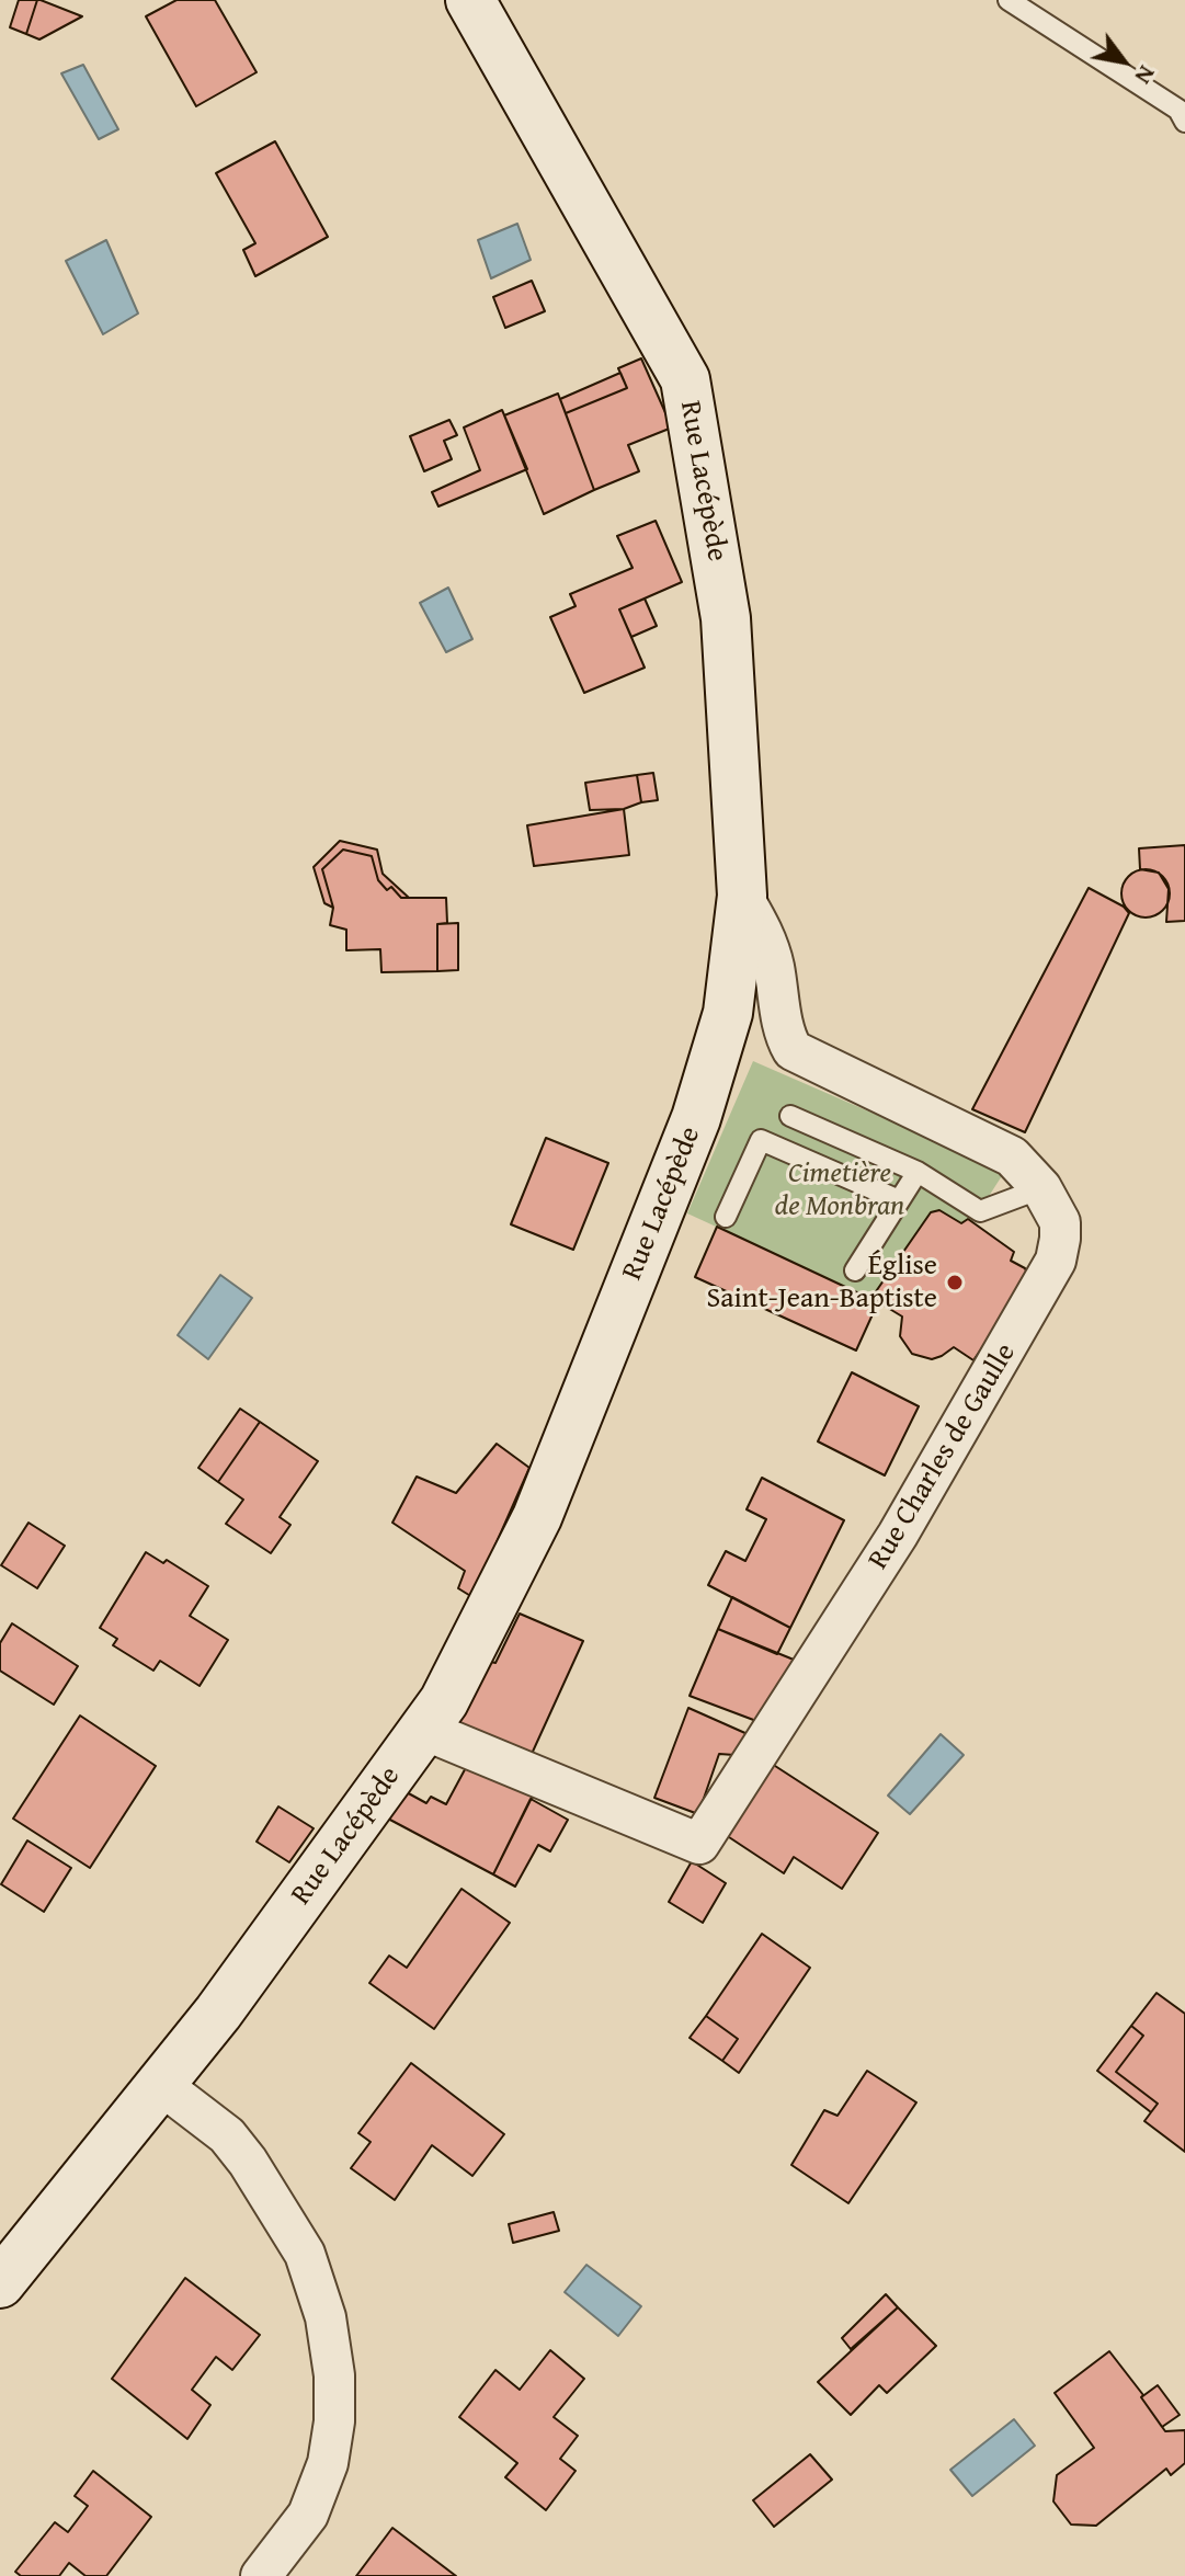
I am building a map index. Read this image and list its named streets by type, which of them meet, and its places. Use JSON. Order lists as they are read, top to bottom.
{
  "streets": {
    "street": ["Rue Lacépède", "Rue Charles de Gaulle"]
  },
  "crossings": [
    ["Rue Lacépède", "Rue Charles de Gaulle"]
  ],
  "parks": ["Cimetière de Monbran"],
  "places": ["Église Saint-Jean-Baptiste"],
  "north": "bottom right"
}
